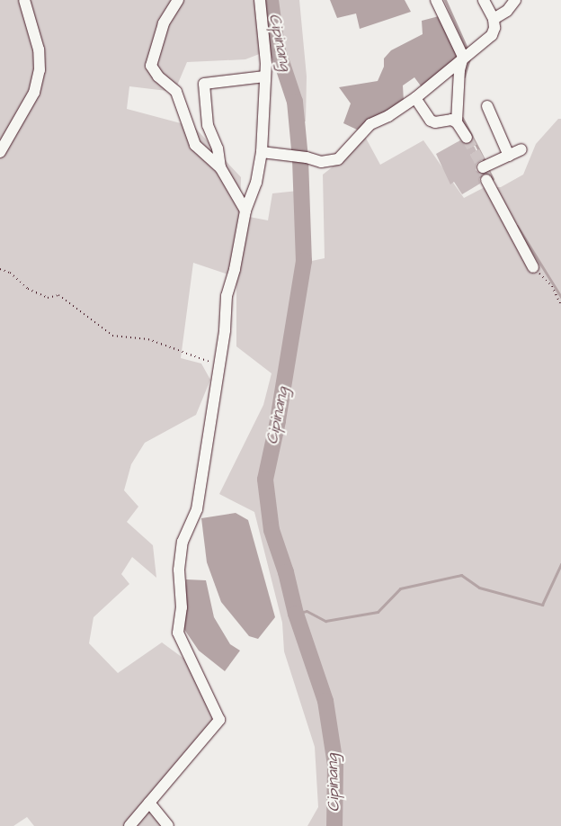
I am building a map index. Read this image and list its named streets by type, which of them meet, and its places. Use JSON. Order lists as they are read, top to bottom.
{
  "water": ["Cipinang"]
}
